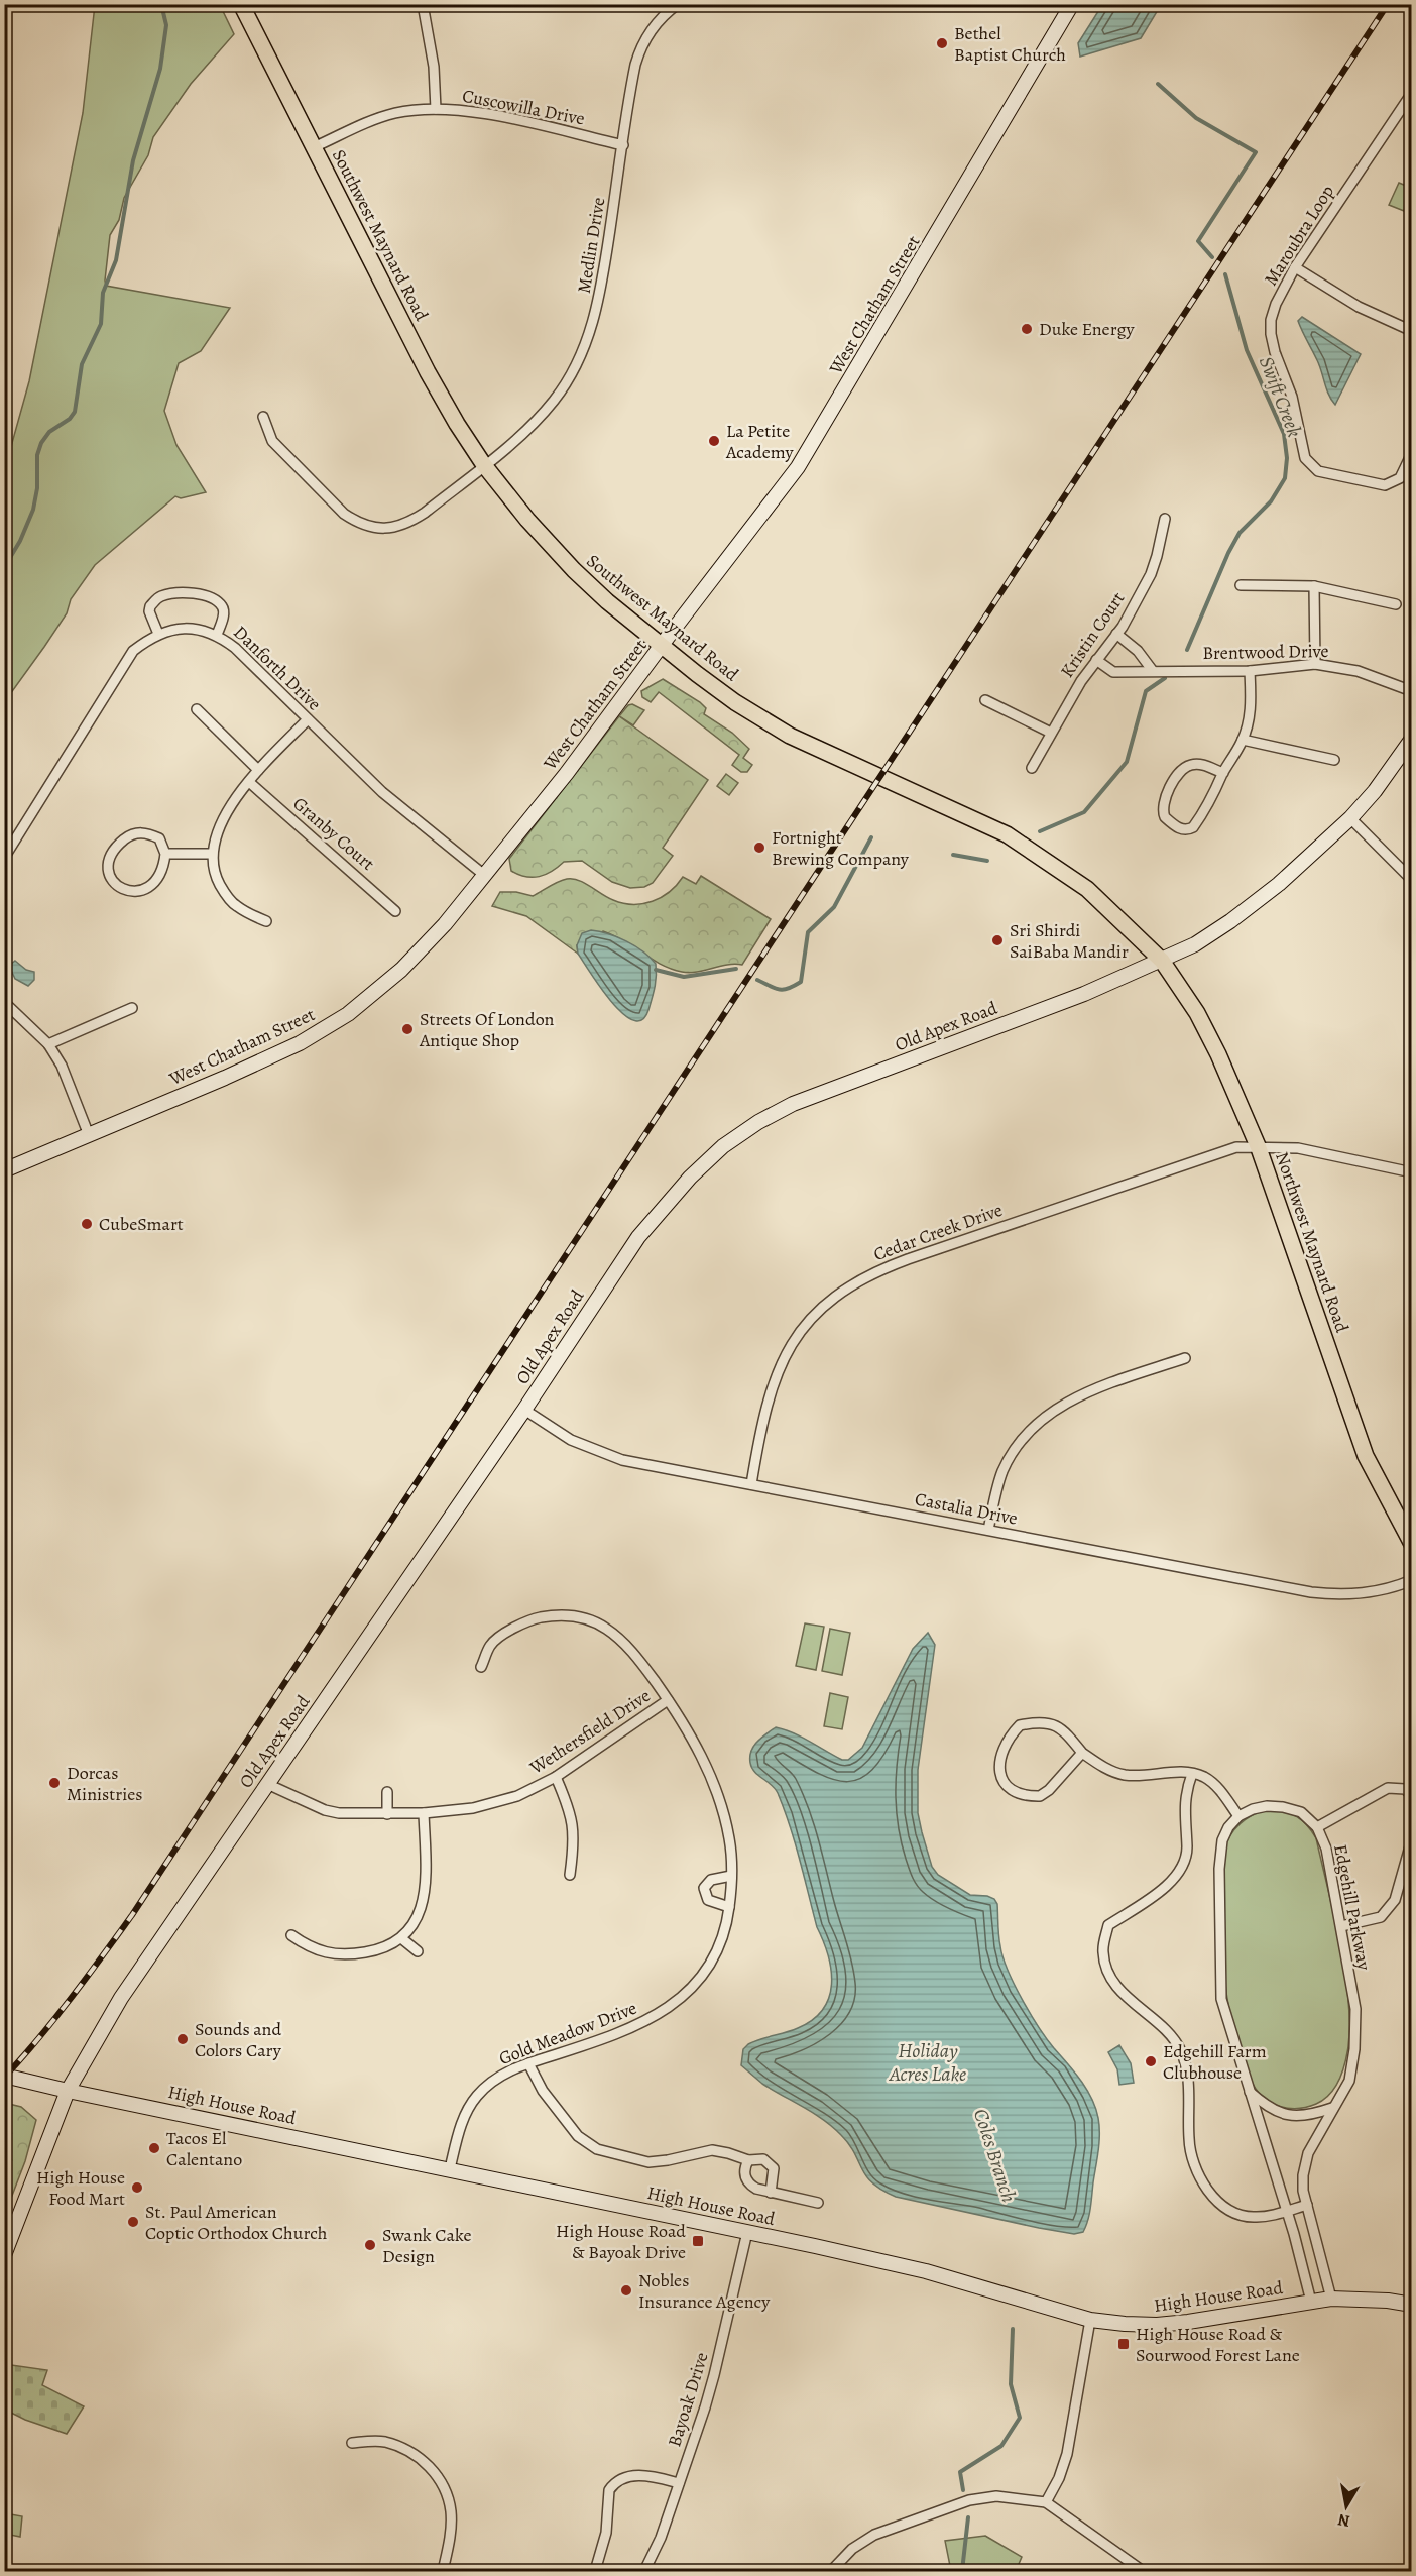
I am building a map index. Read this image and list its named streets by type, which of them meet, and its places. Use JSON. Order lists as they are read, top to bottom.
{
  "streets": {
    "main road": [
      "Southwest Maynard Road",
      "West Chatham Street",
      "Old Apex Road",
      "Northwest Maynard Road",
      "High House Road"
    ],
    "street": [
      "Cuscowilla Drive",
      "Maroubra Loop",
      "Medlin Drive",
      "Kristin Court",
      "Brentwood Drive",
      "Danforth Drive",
      "Granby Court",
      "Cedar Creek Drive",
      "Castalia Drive",
      "Wethersfield Drive",
      "Edgehill Parkway",
      "Gold Meadow Drive",
      "Bayoak Drive"
    ]
  },
  "crossings": [
    ["Cuscowilla Drive", "Southwest Maynard Road"],
    ["Cuscowilla Drive", "Medlin Drive"],
    ["Southwest Maynard Road", "Medlin Drive"],
    ["Southwest Maynard Road", "West Chatham Street"],
    ["Southwest Maynard Road", "Old Apex Road"],
    ["Southwest Maynard Road", "Northwest Maynard Road"],
    ["West Chatham Street", "Danforth Drive"],
    ["Kristin Court", "Brentwood Drive"],
    ["Old Apex Road", "Northwest Maynard Road"],
    ["Old Apex Road", "Castalia Drive"],
    ["Old Apex Road", "Wethersfield Drive"],
    ["Old Apex Road", "High House Road"],
    ["Cedar Creek Drive", "Northwest Maynard Road"],
    ["Cedar Creek Drive", "Castalia Drive"],
    ["Wethersfield Drive", "Gold Meadow Drive"],
    ["Edgehill Parkway", "High House Road"],
    ["Gold Meadow Drive", "High House Road"],
    ["High House Road", "Bayoak Drive"]
  ],
  "water": ["Swift Creek", "Holiday Acres Lake", "Coles Branch"],
  "places": {
    "other": [
      "Bethel Baptist Church",
      "Duke Energy",
      "La Petite Academy",
      "Fortnight Brewing Company",
      "Sri Shirdi SaiBaba Mandir",
      "Streets Of London Antique Shop",
      "CubeSmart",
      "Dorcas Ministries",
      "Sounds and Colors Cary",
      "Edgehill Farm Clubhouse",
      "Tacos El Calentano",
      "High House Food Mart",
      "St. Paul American Coptic Orthodox Church",
      "Swank Cake Design",
      "Nobles Insurance Agency"
    ],
    "transit": ["High House Road & Bayoak Drive", "High House Road & Sourwood Forest Lane"]
  },
  "north": "bottom"
}
